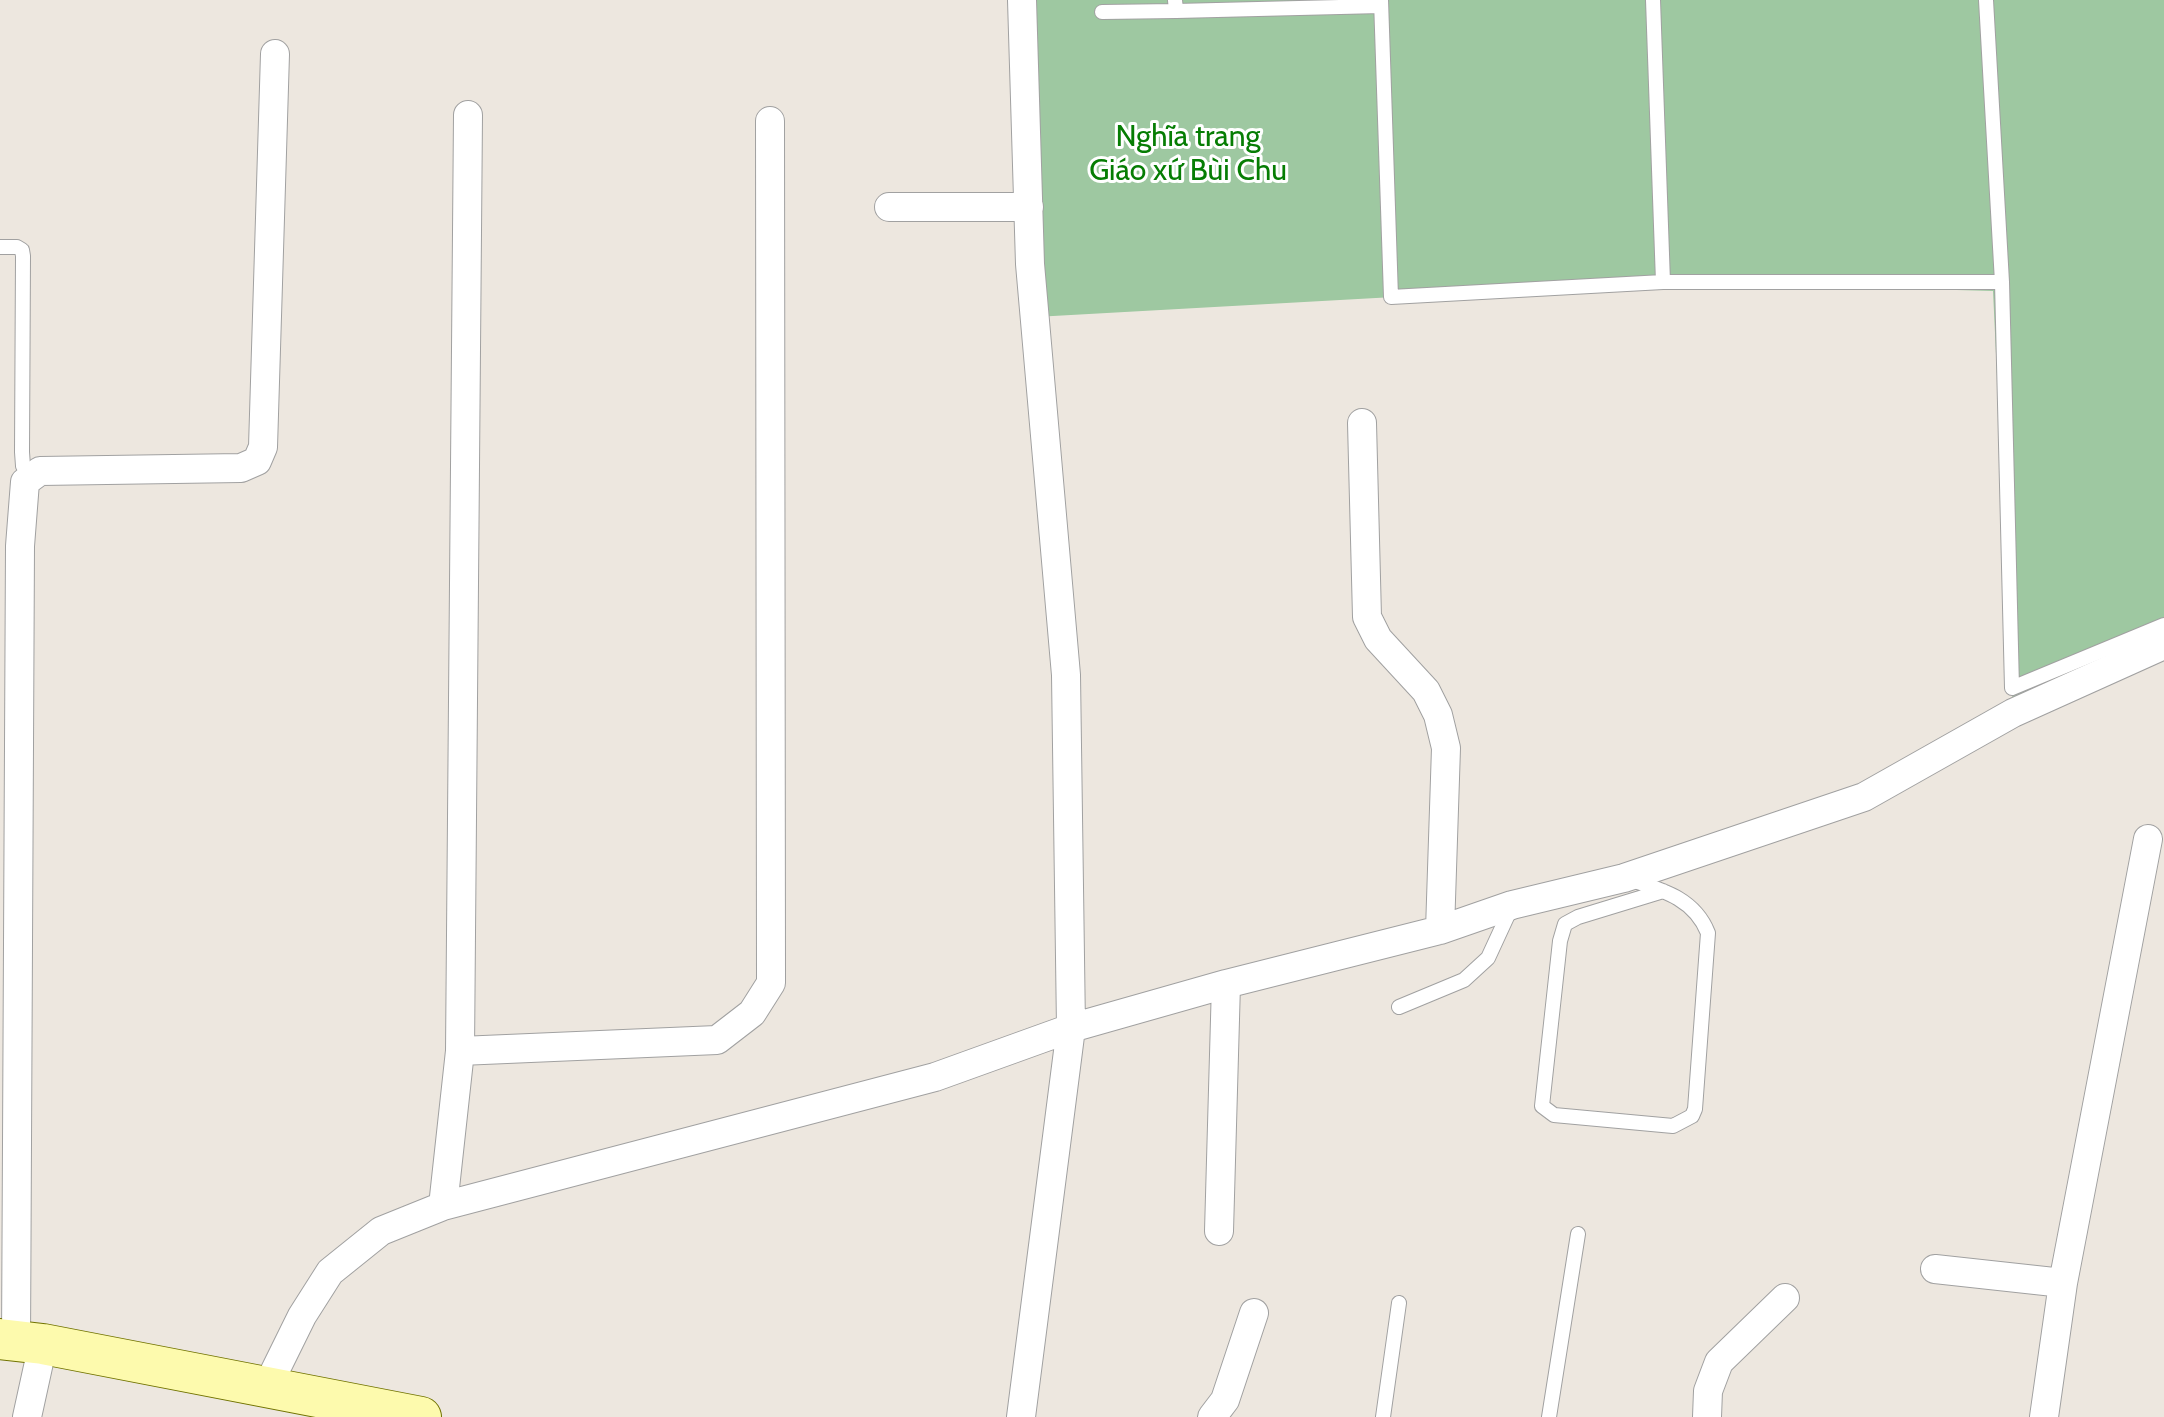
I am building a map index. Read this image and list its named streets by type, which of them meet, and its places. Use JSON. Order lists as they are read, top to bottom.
{
  "parks": ["Nghĩa trang Giáo xứ Bùi Chu"]
}
